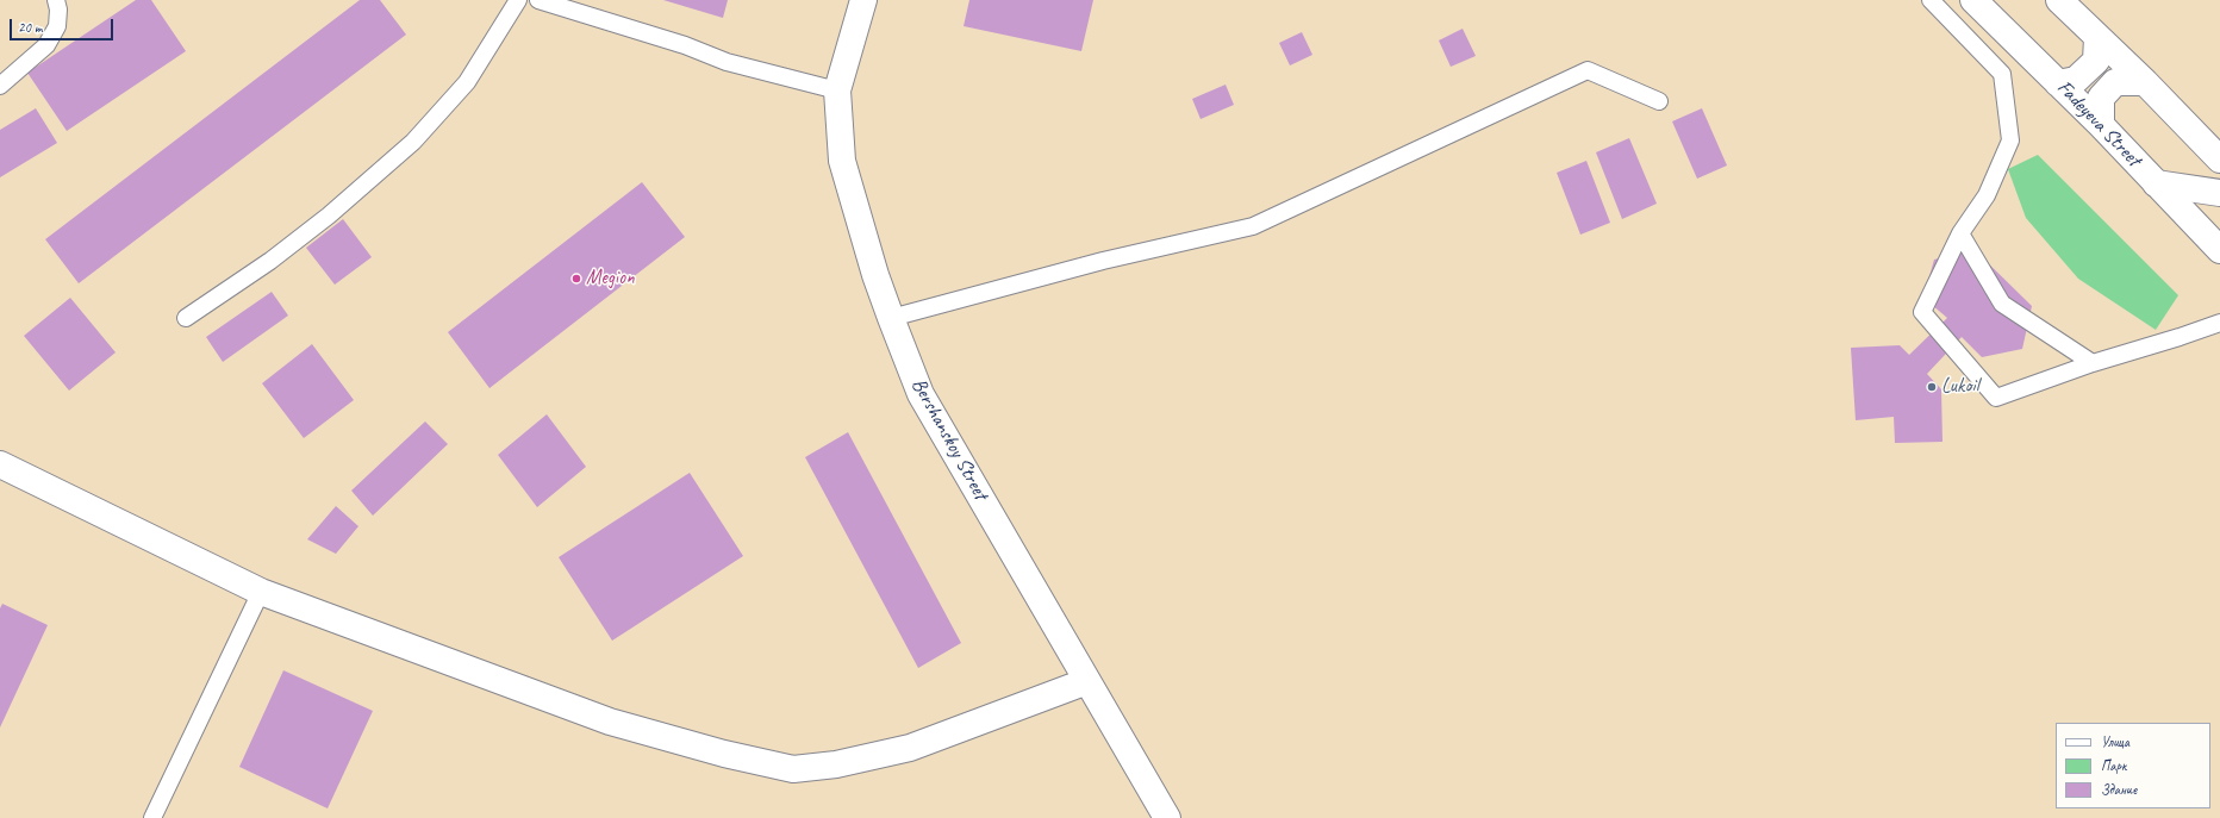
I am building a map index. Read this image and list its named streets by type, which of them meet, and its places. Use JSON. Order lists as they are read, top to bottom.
{
  "streets": {
    "street": ["Fadeyeva Street", "Bershanskoy Street"]
  },
  "places": ["Megion", "Lukoil"],
  "legend": ["Улица", "Парк", "Здание"],
  "scale_bar": "20 m"
}
